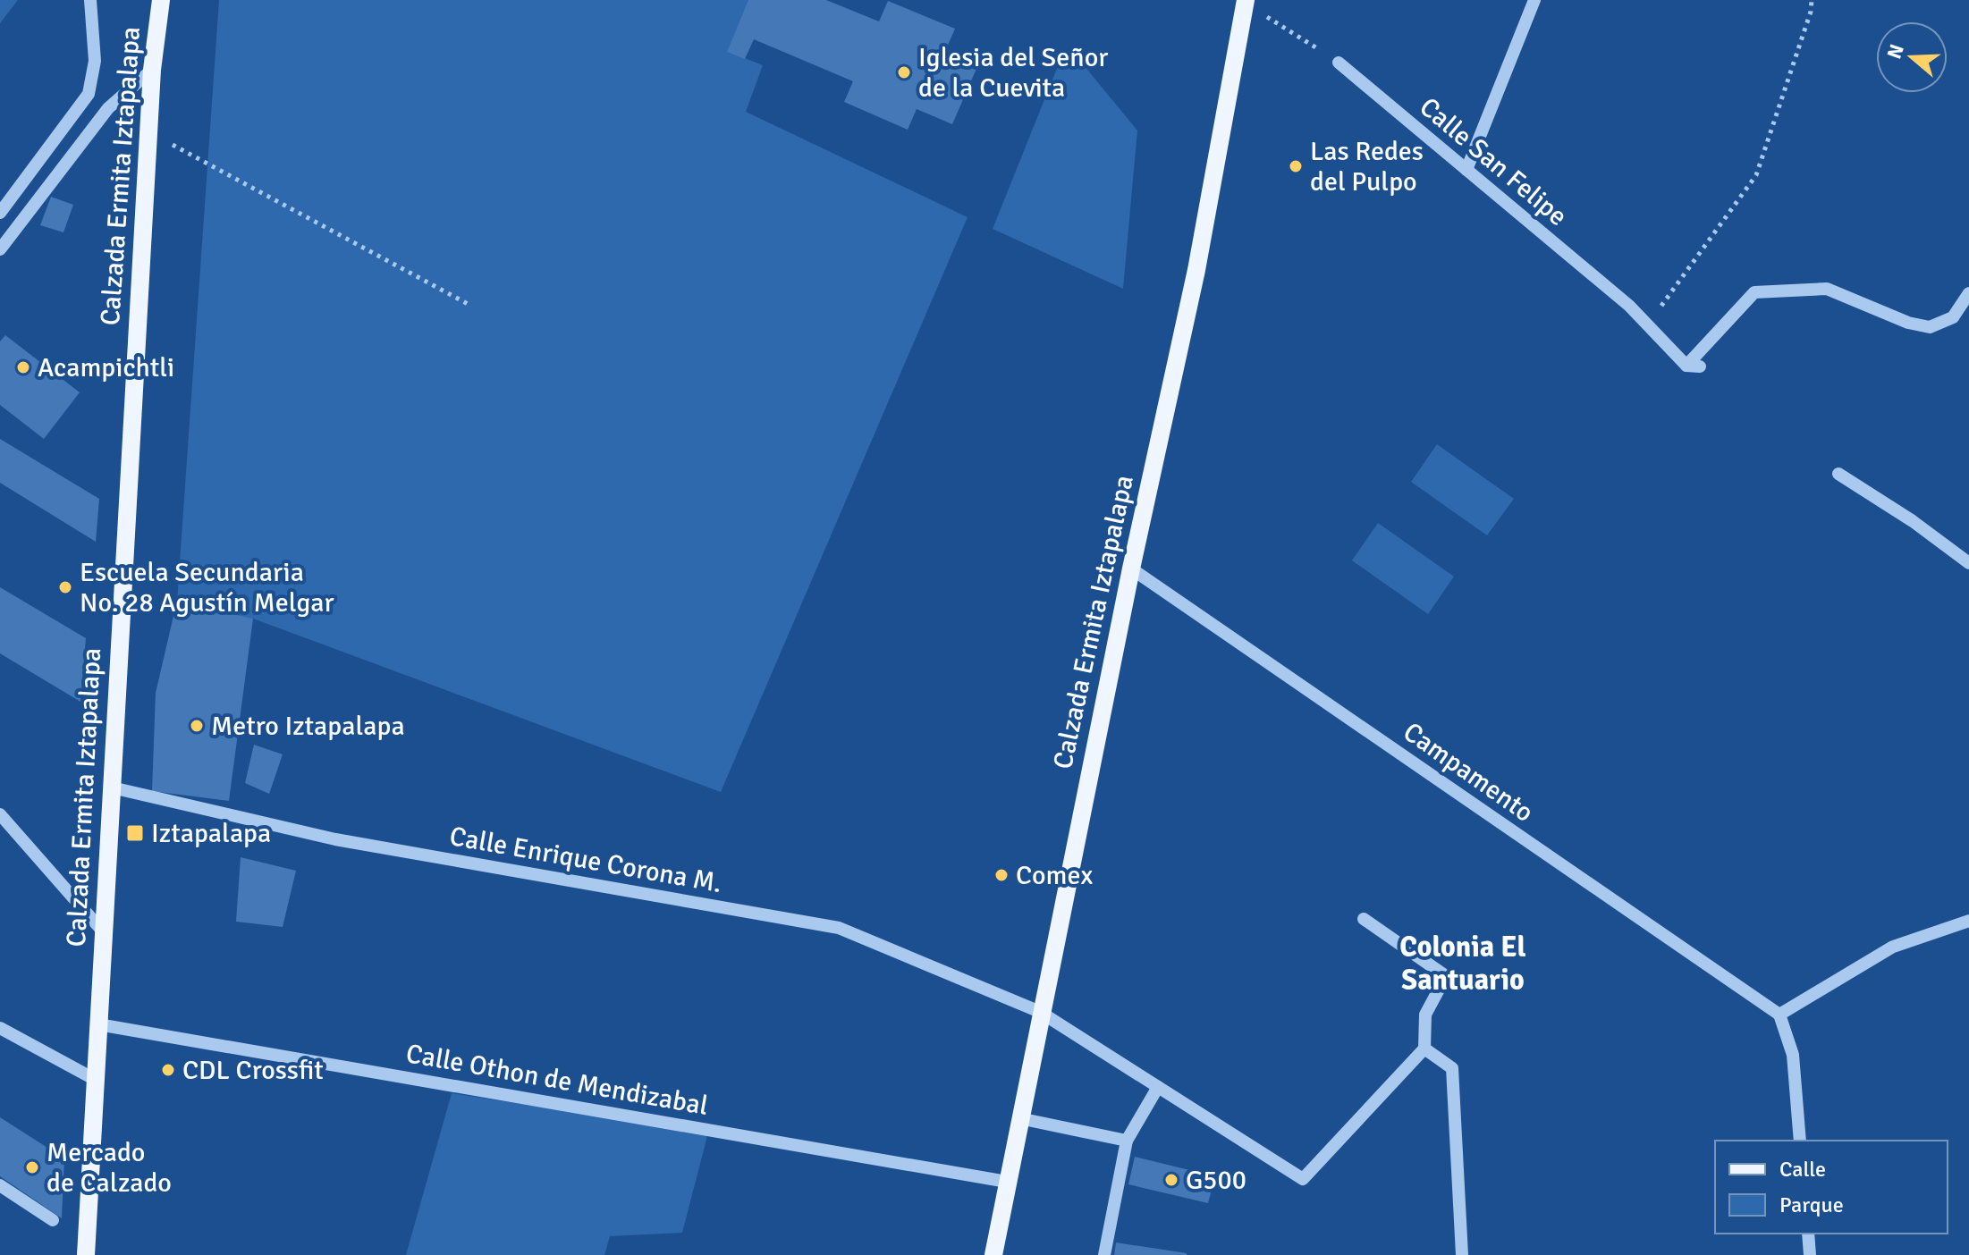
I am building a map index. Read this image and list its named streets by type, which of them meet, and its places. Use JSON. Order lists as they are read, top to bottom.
{
  "streets": {
    "main road": ["Calzada Ermita Iztapalapa"],
    "street": [
      "Calle San Felipe",
      "Campamento",
      "Calle Enrique Corona M.",
      "Calle Othon de Mendizabal"
    ]
  },
  "crossings": [
    ["Calzada Ermita Iztapalapa", "Campamento"],
    ["Calzada Ermita Iztapalapa", "Calle Enrique Corona M."],
    ["Calzada Ermita Iztapalapa", "Calle Othon de Mendizabal"]
  ],
  "districts": ["Colonia El Santuario"],
  "places": {
    "other": [
      "Iglesia del Señor de la Cuevita",
      "Las Redes del Pulpo",
      "Acampichtli",
      "Escuela Secundaria No. 28 Agustín Melgar",
      "Metro Iztapalapa",
      "Comex",
      "CDL Crossfit",
      "Mercado de Calzado",
      "G500"
    ],
    "transit": ["Iztapalapa"]
  },
  "legend": ["Calle", "Parque"],
  "north": "left"
}
